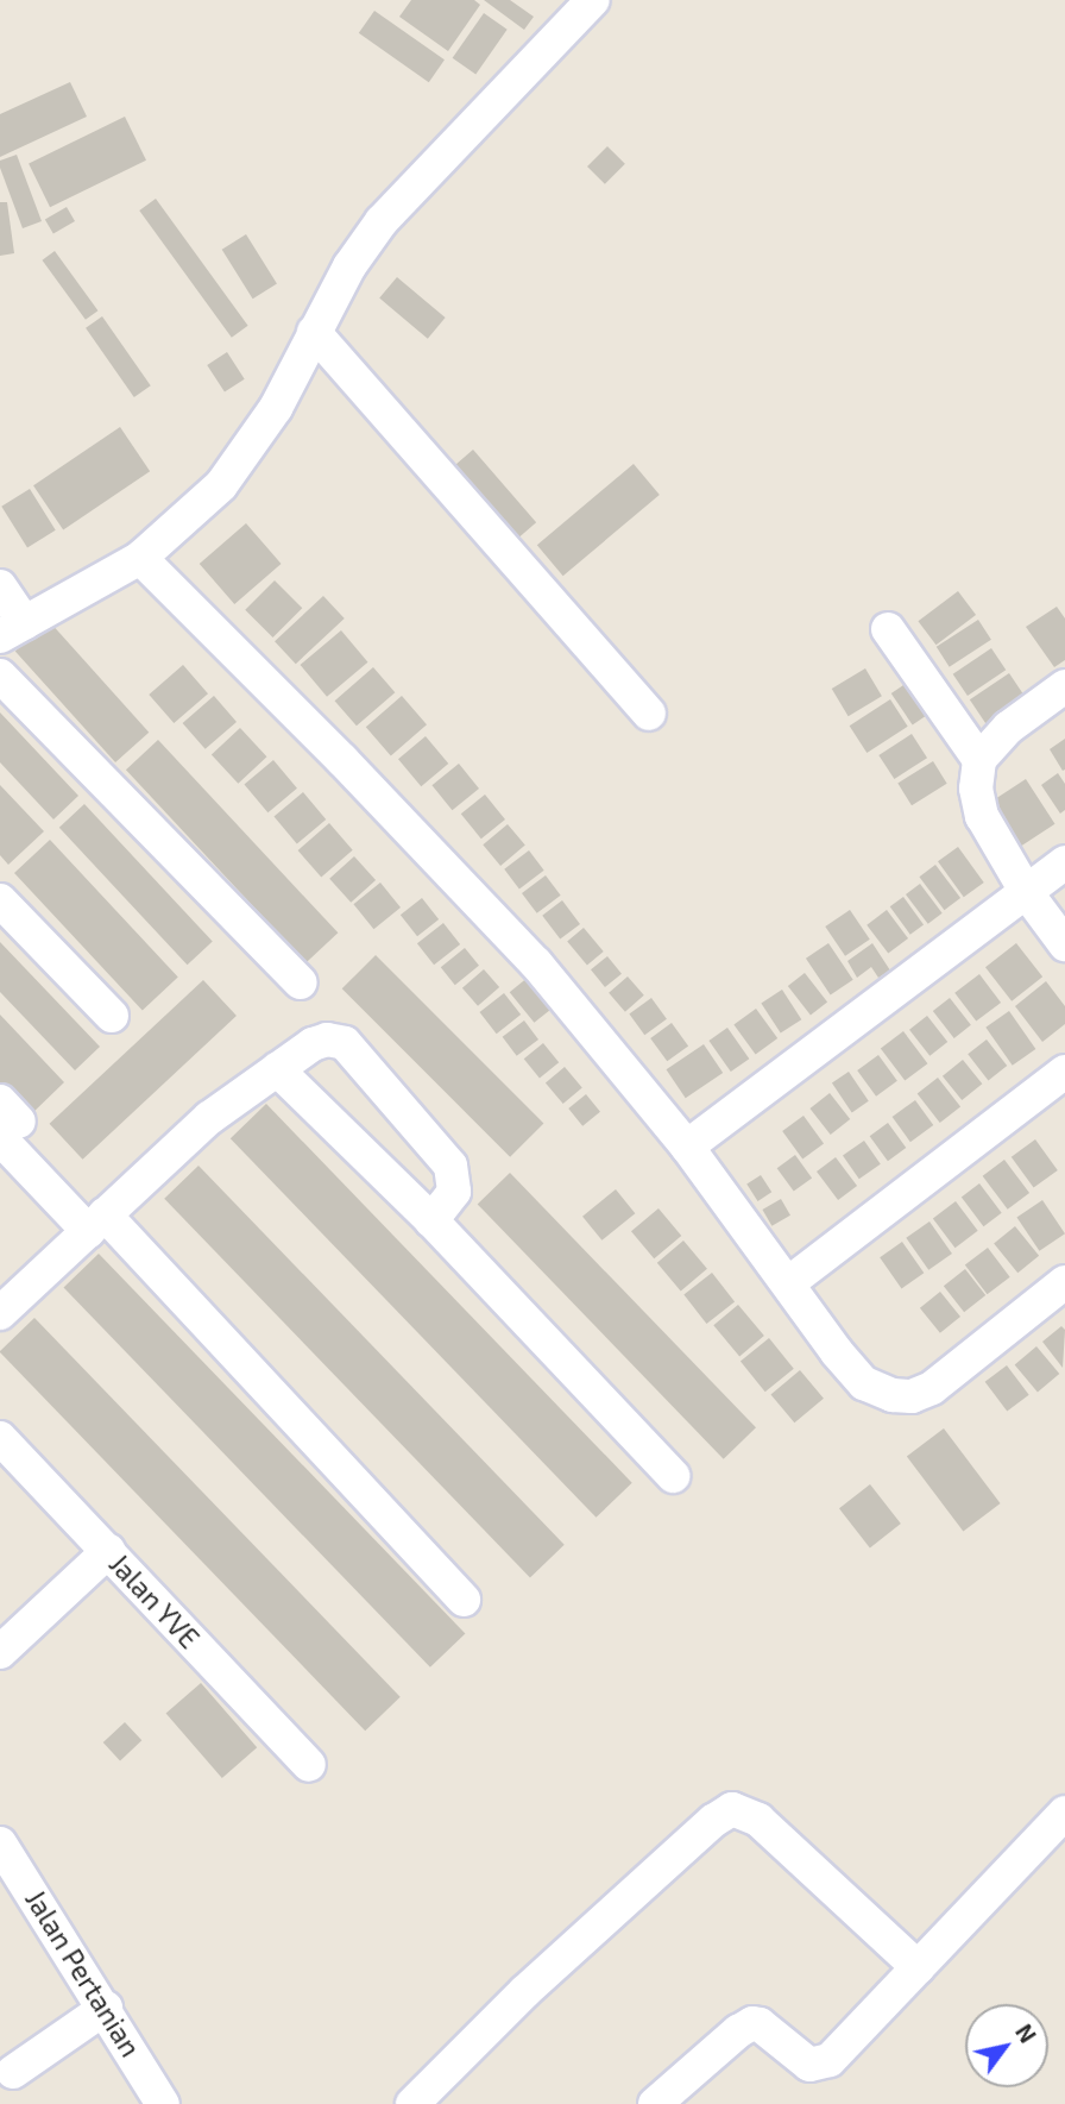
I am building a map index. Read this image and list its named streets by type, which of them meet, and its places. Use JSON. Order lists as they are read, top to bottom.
{
  "streets": {
    "street": ["Jalan YVE", "Jalan Pertanian"]
  },
  "north": "top right"
}
